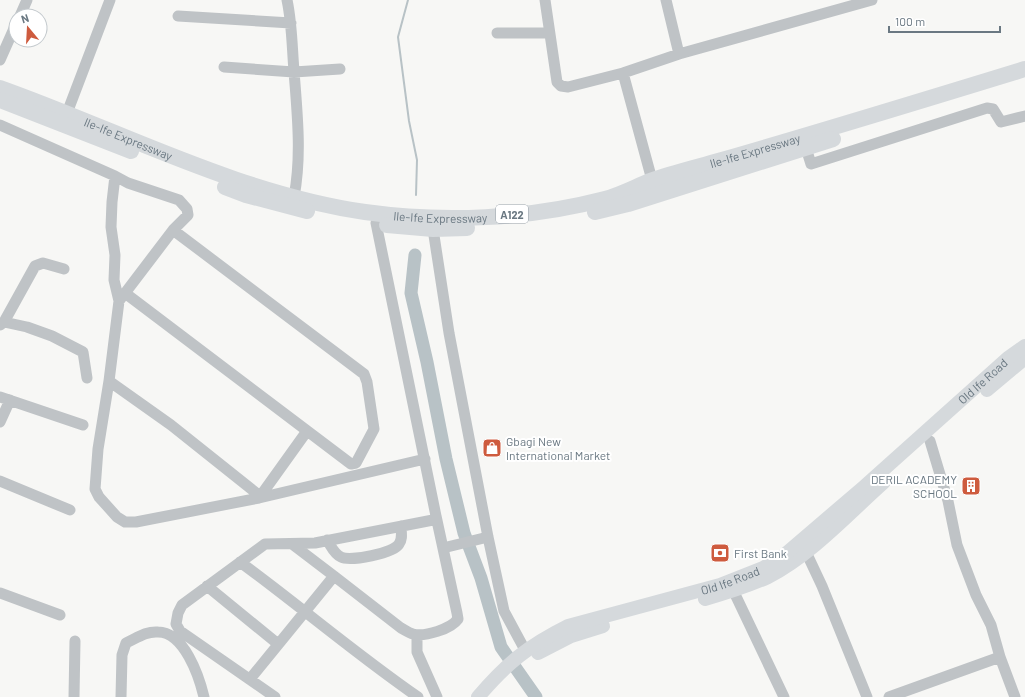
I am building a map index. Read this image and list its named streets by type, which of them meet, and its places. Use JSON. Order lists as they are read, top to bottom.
{
  "streets": {
    "highway": ["Ile-Ife Expressway", "A122"],
    "main road": ["Old Ife Road"]
  },
  "places": {
    "shop": ["Gbagi New International Market"],
    "building": ["DERIL ACADEMY SCHOOL"],
    "bank": ["First Bank"]
  },
  "scale_bar": "100 m",
  "north": "top"
}
